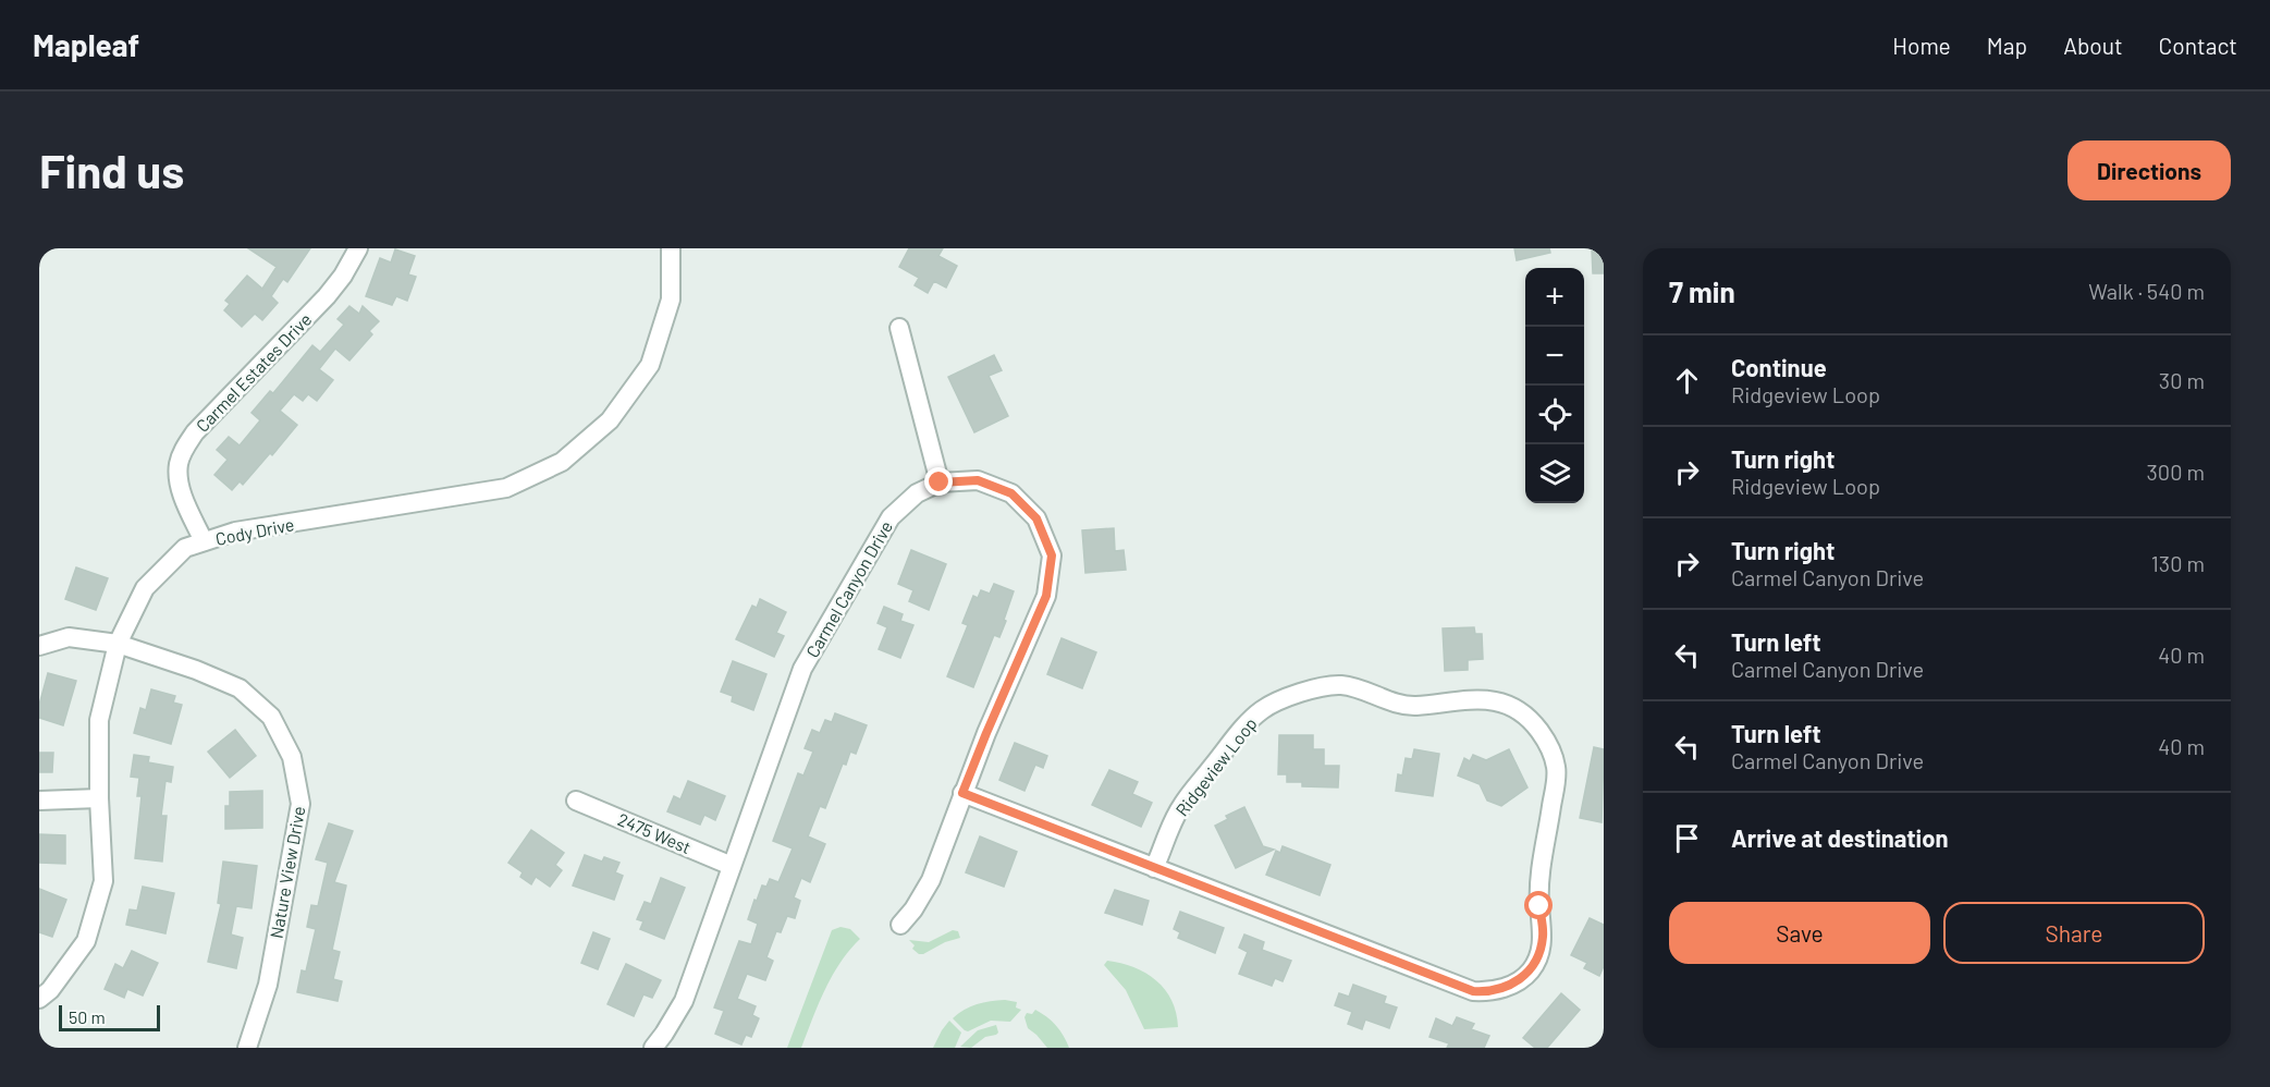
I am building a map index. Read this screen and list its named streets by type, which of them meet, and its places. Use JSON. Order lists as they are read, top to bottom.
{
  "streets": {
    "street": [
      "Carmel Estates Drive",
      "Cody Drive",
      "Carmel Canyon Drive",
      "Ridgeview Loop",
      "2475 West",
      "Nature View Drive"
    ]
  },
  "crossings": [
    ["Carmel Estates Drive", "Cody Drive"],
    ["Cody Drive", "Nature View Drive"],
    ["Carmel Canyon Drive", "Ridgeview Loop"],
    ["Carmel Canyon Drive", "2475 West"]
  ],
  "scale_bar": "50 m",
  "page": {
    "header": "Mapleaf",
    "nav": [
      "Home",
      "Map",
      "About",
      "Contact"
    ],
    "buttons": [
      "Directions",
      ["Save", "Share"]
    ],
    "title": "Find us",
    "heading": ["7 min", "Walk · 540 m"],
    "map_buttons": ["+", "−"],
    "list": [
      ["Continue", "Ridgeview Loop", "30 m"],
      ["Turn right", "Ridgeview Loop", "300 m"],
      ["Turn right", "Carmel Canyon Drive", "130 m"],
      ["Turn left", "Carmel Canyon Drive", "40 m"],
      ["Turn left", "Carmel Canyon Drive", "40 m"],
      "Arrive at destination"
    ],
    "scale": "50 m"
  }
}
